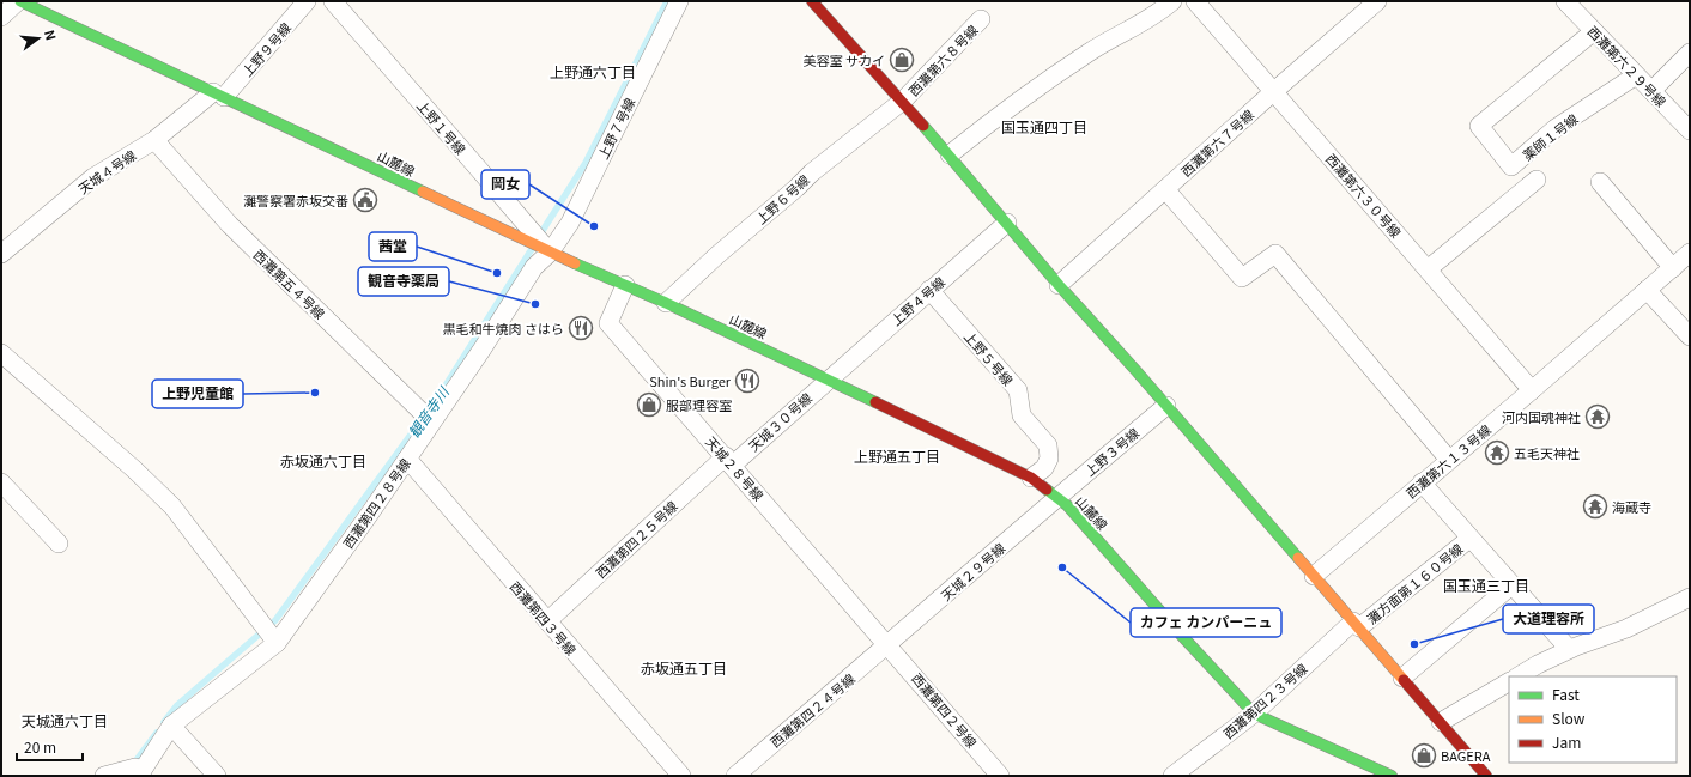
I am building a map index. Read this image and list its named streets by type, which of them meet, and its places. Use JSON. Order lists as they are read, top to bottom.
{
  "streets": {
    "main road": ["山麓線"],
    "street": [
      "上野９号線",
      "西灘第六８号線",
      "西灘第六２９号線",
      "上野１号線",
      "上野７号線",
      "薬師１号線",
      "西灘第六７号線",
      "天城４号線",
      "西灘第六３０号線",
      "上野６号線",
      "西灘第五４号線",
      "上野４号線",
      "上野５号線",
      "天城３０号線",
      "上野３号線",
      "西灘第六１３号線",
      "天城２８号線",
      "西灘第四２８号線",
      "西灘第四２５号線",
      "天城２９号線",
      "灘方面第１６０号線",
      "西灘第四３号線",
      "西灘第四２３号線",
      "西灘第四２４号線",
      "西灘第四２号線"
    ]
  },
  "crossings": [
    ["上野９号線", "山麓線"],
    ["上野９号線", "天城４号線"],
    ["西灘第六８号線", "上野６号線"],
    ["西灘第六２９号線", "薬師１号線"],
    ["上野１号線", "上野７号線"],
    ["上野１号線", "山麓線"],
    ["上野１号線", "西灘第四２８号線"],
    ["上野７号線", "山麓線"],
    ["上野７号線", "西灘第四２８号線"],
    ["西灘第六７号線", "西灘第六３０号線"],
    ["山麓線", "天城４号線"],
    ["山麓線", "上野６号線"],
    ["山麓線", "上野４号線"],
    ["山麓線", "上野５号線"],
    ["山麓線", "天城３０号線"],
    ["山麓線", "上野３号線"],
    ["山麓線", "天城２８号線"],
    ["山麓線", "西灘第四２８号線"],
    ["山麓線", "天城２９号線"],
    ["山麓線", "西灘第四２３号線"],
    ["天城４号線", "西灘第五４号線"],
    ["西灘第六３０号線", "西灘第六１３号線"],
    ["西灘第五４号線", "西灘第四２８号線"],
    ["上野４号線", "上野５号線"],
    ["上野４号線", "天城３０号線"],
    ["天城３０号線", "天城２８号線"],
    ["天城３０号線", "西灘第四２５号線"],
    ["上野３号線", "天城２９号線"],
    ["天城２８号線", "西灘第四２５号線"],
    ["天城２８号線", "天城２９号線"],
    ["天城２８号線", "西灘第四２４号線"],
    ["天城２８号線", "西灘第四２号線"],
    ["西灘第四２８号線", "西灘第四３号線"],
    ["西灘第四２５号線", "西灘第四３号線"],
    ["天城２９号線", "西灘第四２４号線"],
    ["天城２９号線", "西灘第四２号線"],
    ["灘方面第１６０号線", "西灘第四２３号線"],
    ["西灘第四２４号線", "西灘第四２号線"]
  ],
  "districts": [
    "上野通六丁目",
    "国玉通四丁目",
    "上野通五丁目",
    "赤坂通六丁目",
    "国玉通三丁目",
    "赤坂通五丁目",
    "天城通六丁目"
  ],
  "water": ["観音寺川"],
  "places": {
    "shop": ["美容室 サカイ", "服部理容室", "BAGERA"],
    "public building": ["灘警察署赤坂交番"],
    "other": [
      "岡女",
      "茜堂",
      "観音寺薬局",
      "上野児童館",
      "カフェ カンパーニュ",
      "大道理容所"
    ],
    "restaurant": ["黒毛和牛焼肉 さはら", "Shin's Burger"],
    "temple": ["河内国魂神社", "五毛天神社", "海蔵寺"]
  },
  "legend": ["Fast", "Slow", "Jam"],
  "scale_bar": "20 m",
  "north": "right"
}
